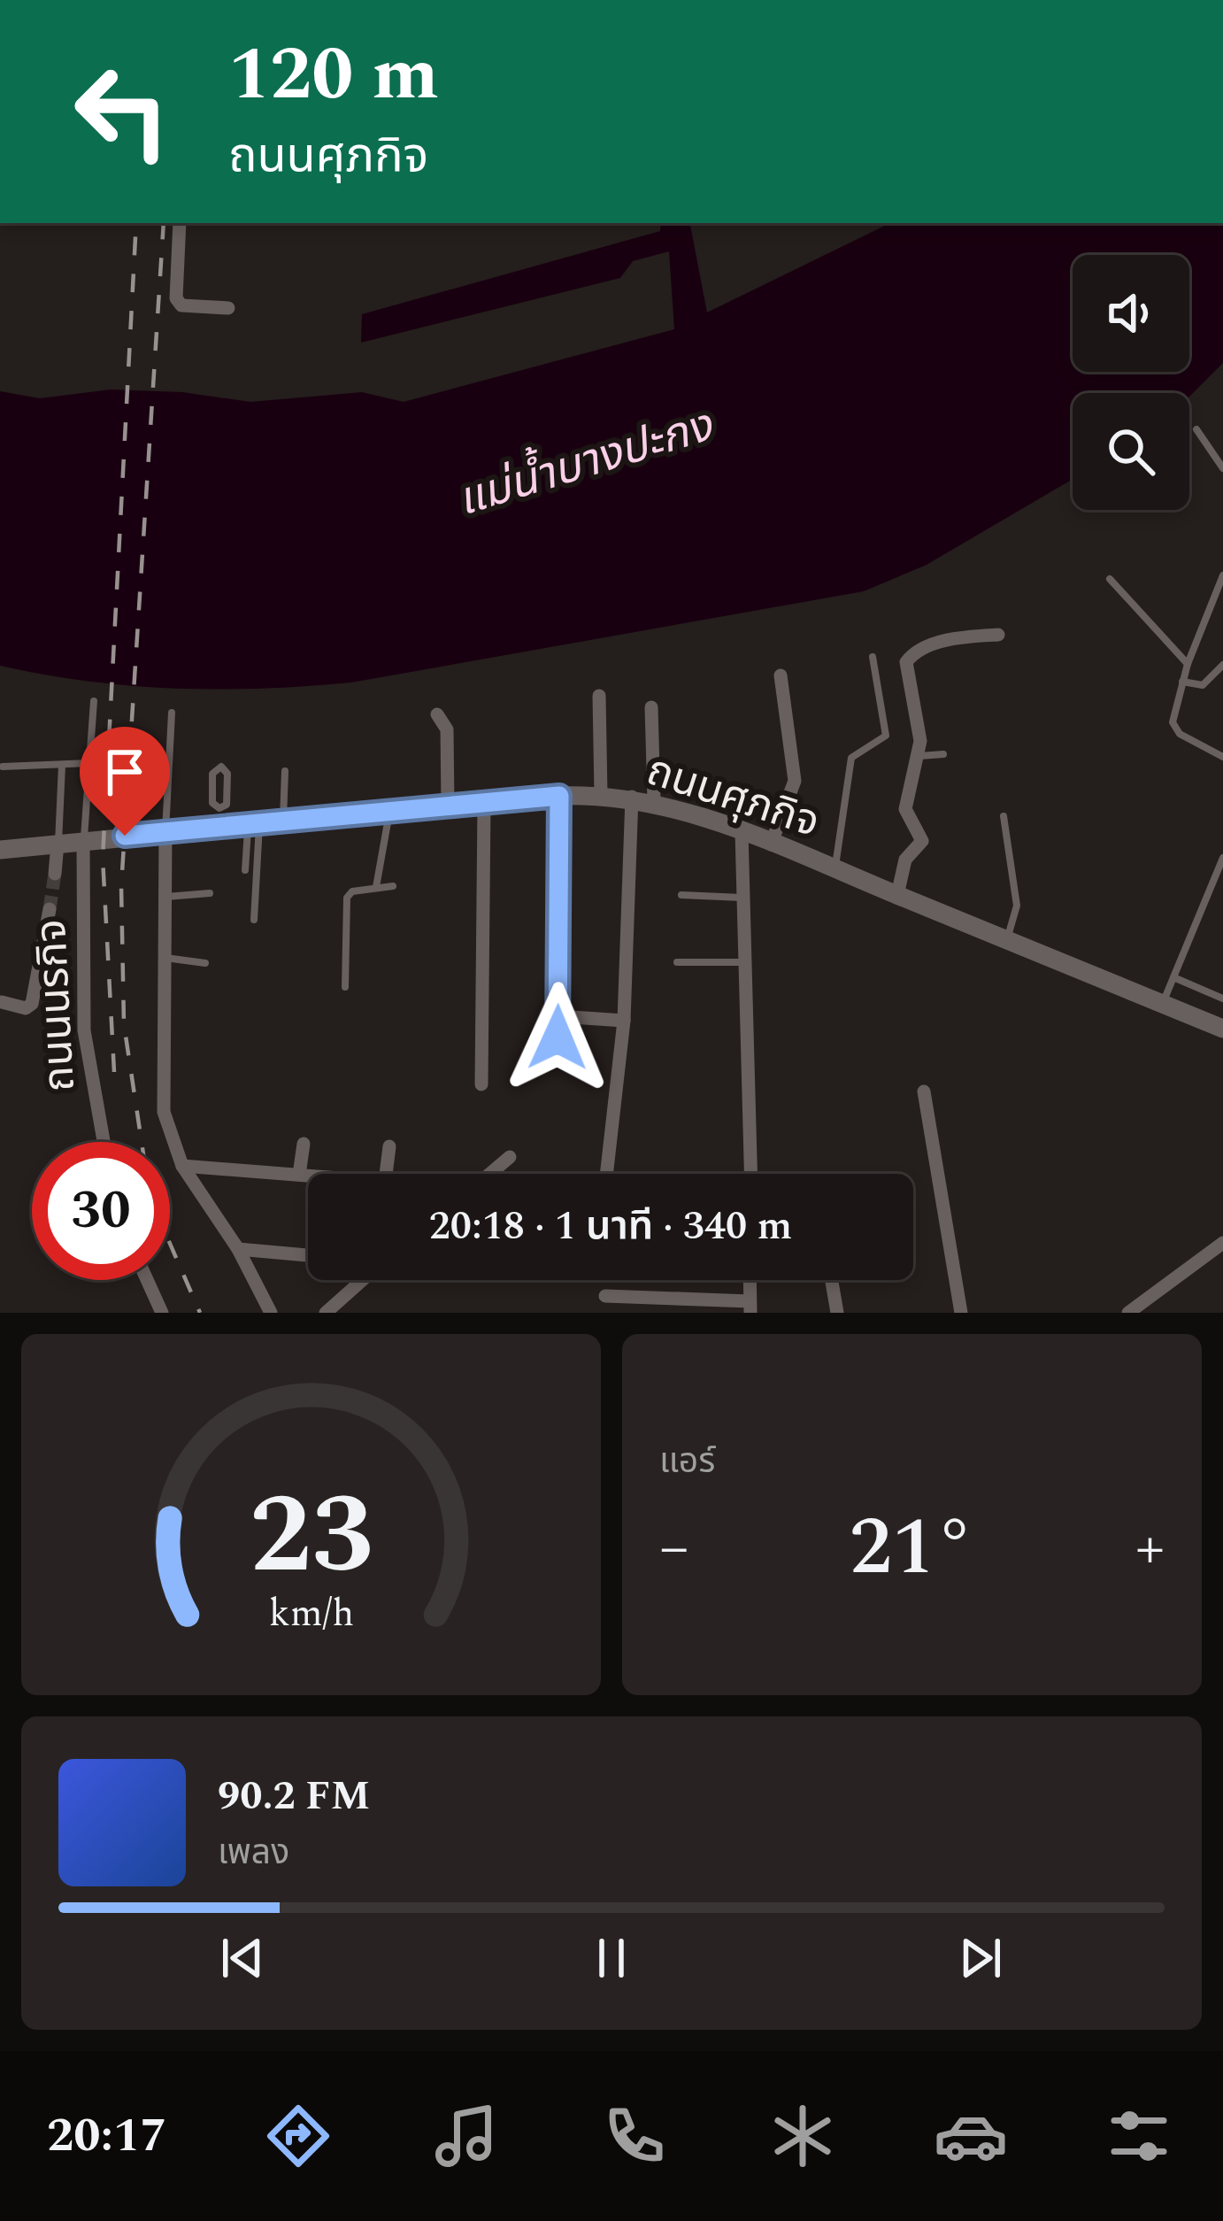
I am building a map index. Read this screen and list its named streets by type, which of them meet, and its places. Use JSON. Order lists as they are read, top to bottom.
{
  "streets": {
    "main road": ["ถนนศุภกิจ"],
    "street": ["ถนนนรกิจ"]
  },
  "crossings": [
    ["ถนนศุภกิจ", "ถนนนรกิจ"]
  ],
  "water": ["แม่น้ำบางปะกง"],
  "page": {
    "turn": ["120 m", "ถนนศุภกิจ"],
    "limit": "30",
    "trip": "20:18 · 1 นาที · 340 m",
    "tile": "แอร์",
    "heat": ["−", "21°", "+"],
    "song": ["90.2 FM", "เพลง"],
    "tabs": "20:17",
    "gauge": ["23", "km/h"]
  }
}
